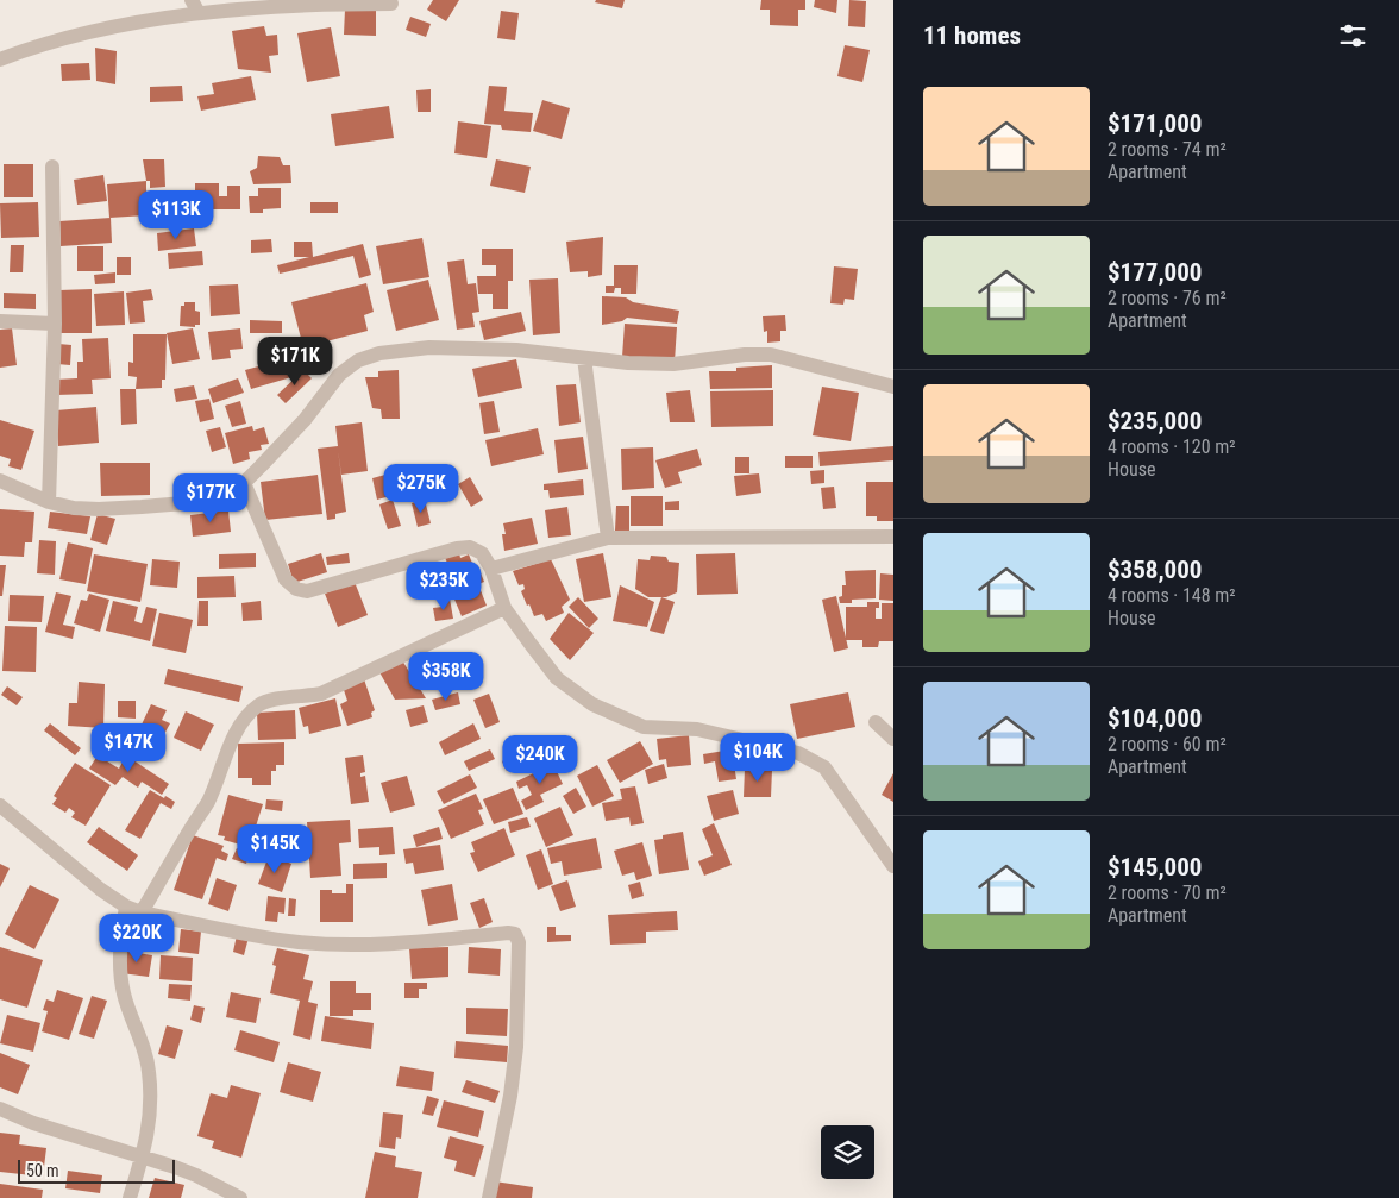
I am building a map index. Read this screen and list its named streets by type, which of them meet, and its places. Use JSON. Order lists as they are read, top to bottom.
{
  "scale_bar": "50 m",
  "page": {
    "heading": "11 homes",
    "list": [
      {
        "name": "$171,000",
        "note": "2 rooms · 74 m² · Apartment"
      },
      {
        "name": "$177,000",
        "note": "2 rooms · 76 m² · Apartment"
      },
      {
        "name": "$235,000",
        "note": "4 rooms · 120 m² · House"
      },
      {
        "name": "$358,000",
        "note": "4 rooms · 148 m² · House"
      },
      {
        "name": "$104,000",
        "note": "2 rooms · 60 m² · Apartment"
      },
      {
        "name": "$145,000",
        "note": "2 rooms · 70 m² · Apartment"
      }
    ],
    "price": [
      "$113K",
      "$171K",
      "$275K",
      "$177K",
      "$235K",
      "$358K",
      "$147K",
      "$104K",
      "$240K",
      "$145K",
      "$220K"
    ],
    "scale": "50 m"
  }
}
